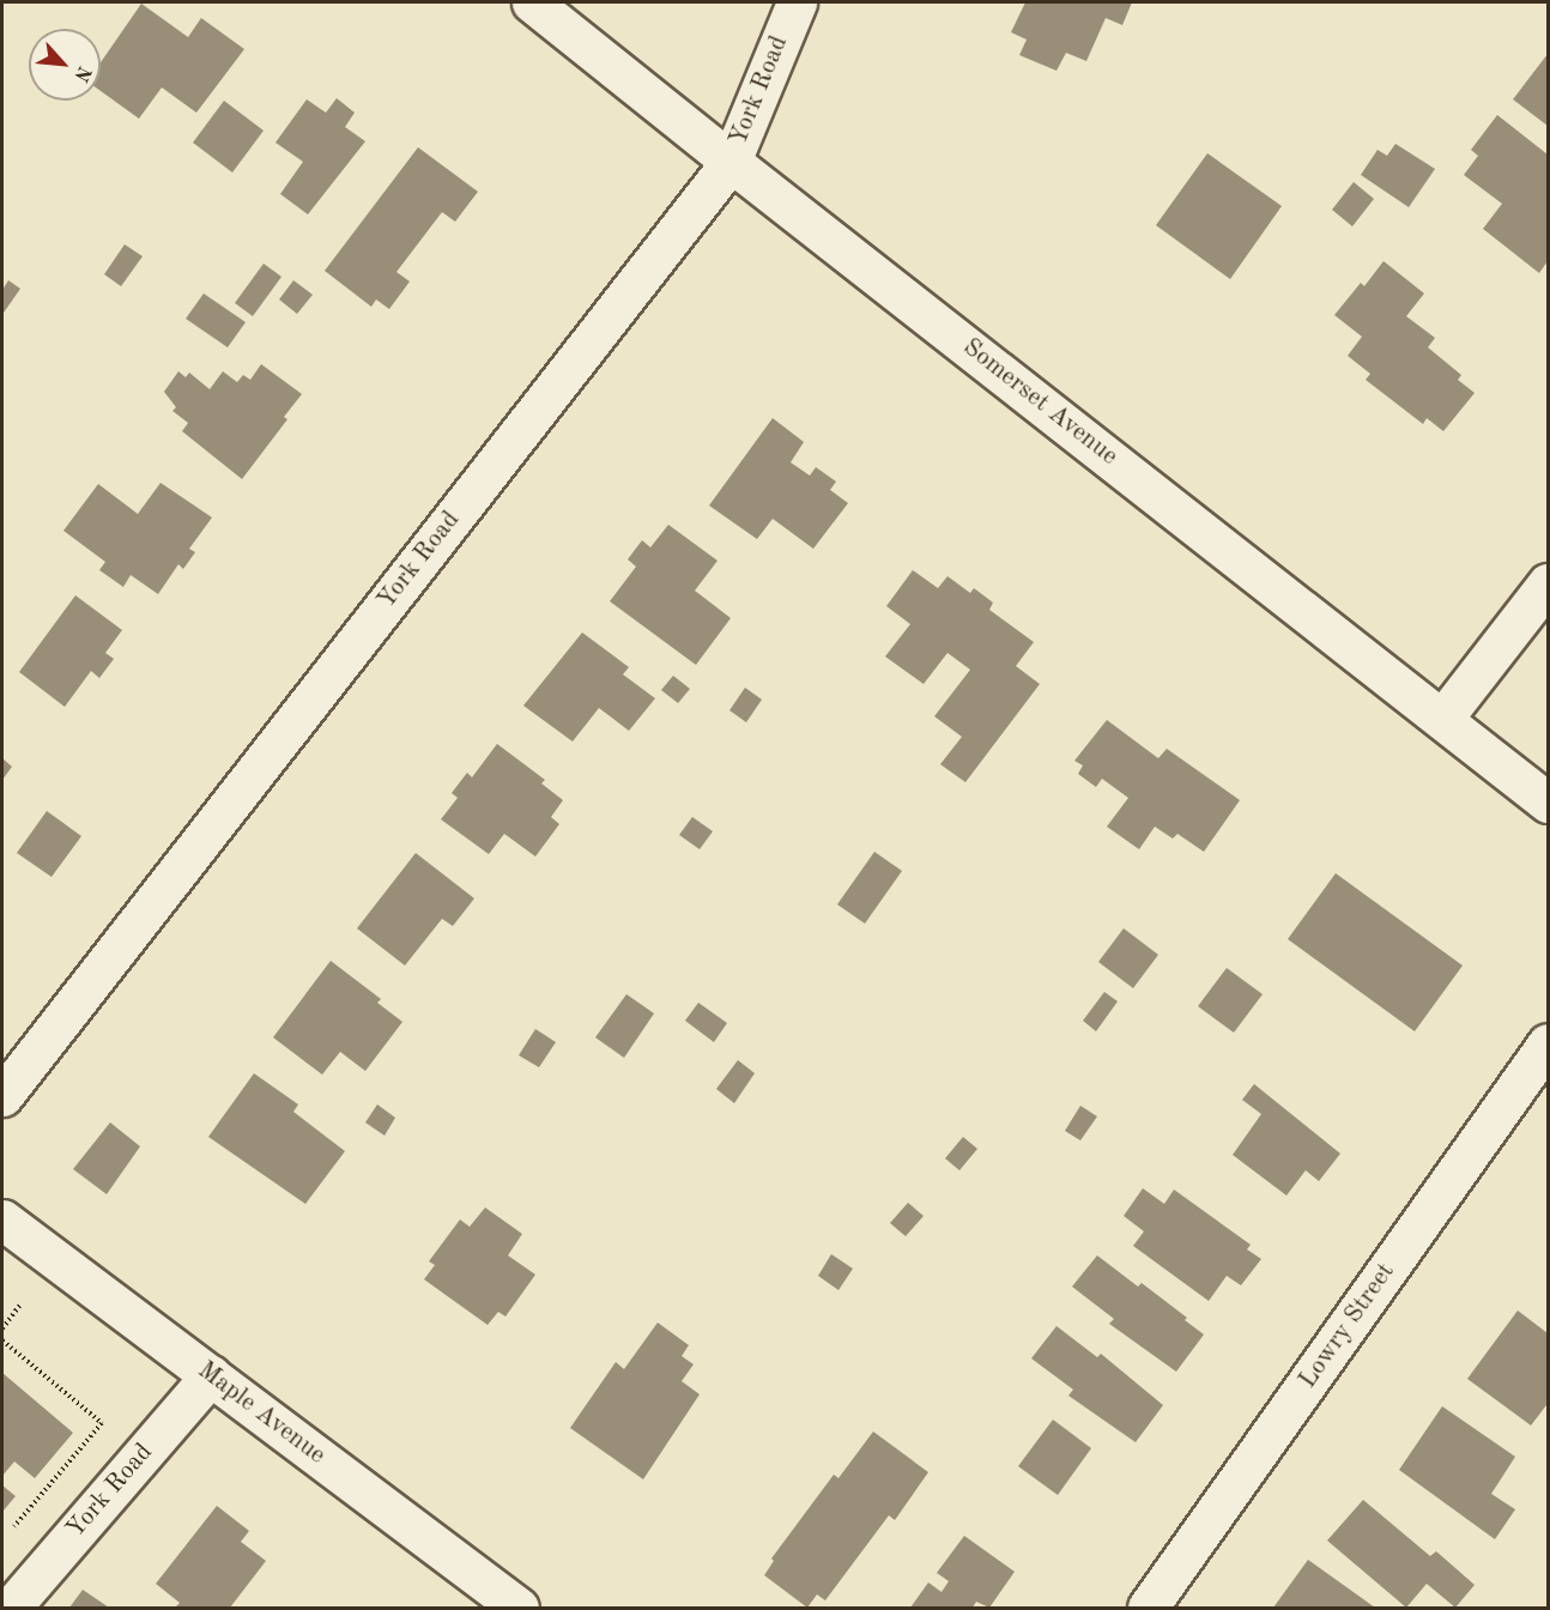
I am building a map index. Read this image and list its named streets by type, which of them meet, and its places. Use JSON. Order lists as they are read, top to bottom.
{
  "streets": {
    "street": [
      "York Road",
      "Somerset Avenue",
      "Lowry Street",
      "Maple Avenue"
    ]
  },
  "crossings": [
    ["York Road", "Somerset Avenue"],
    ["York Road", "Maple Avenue"]
  ],
  "north": "bottom right"
}
